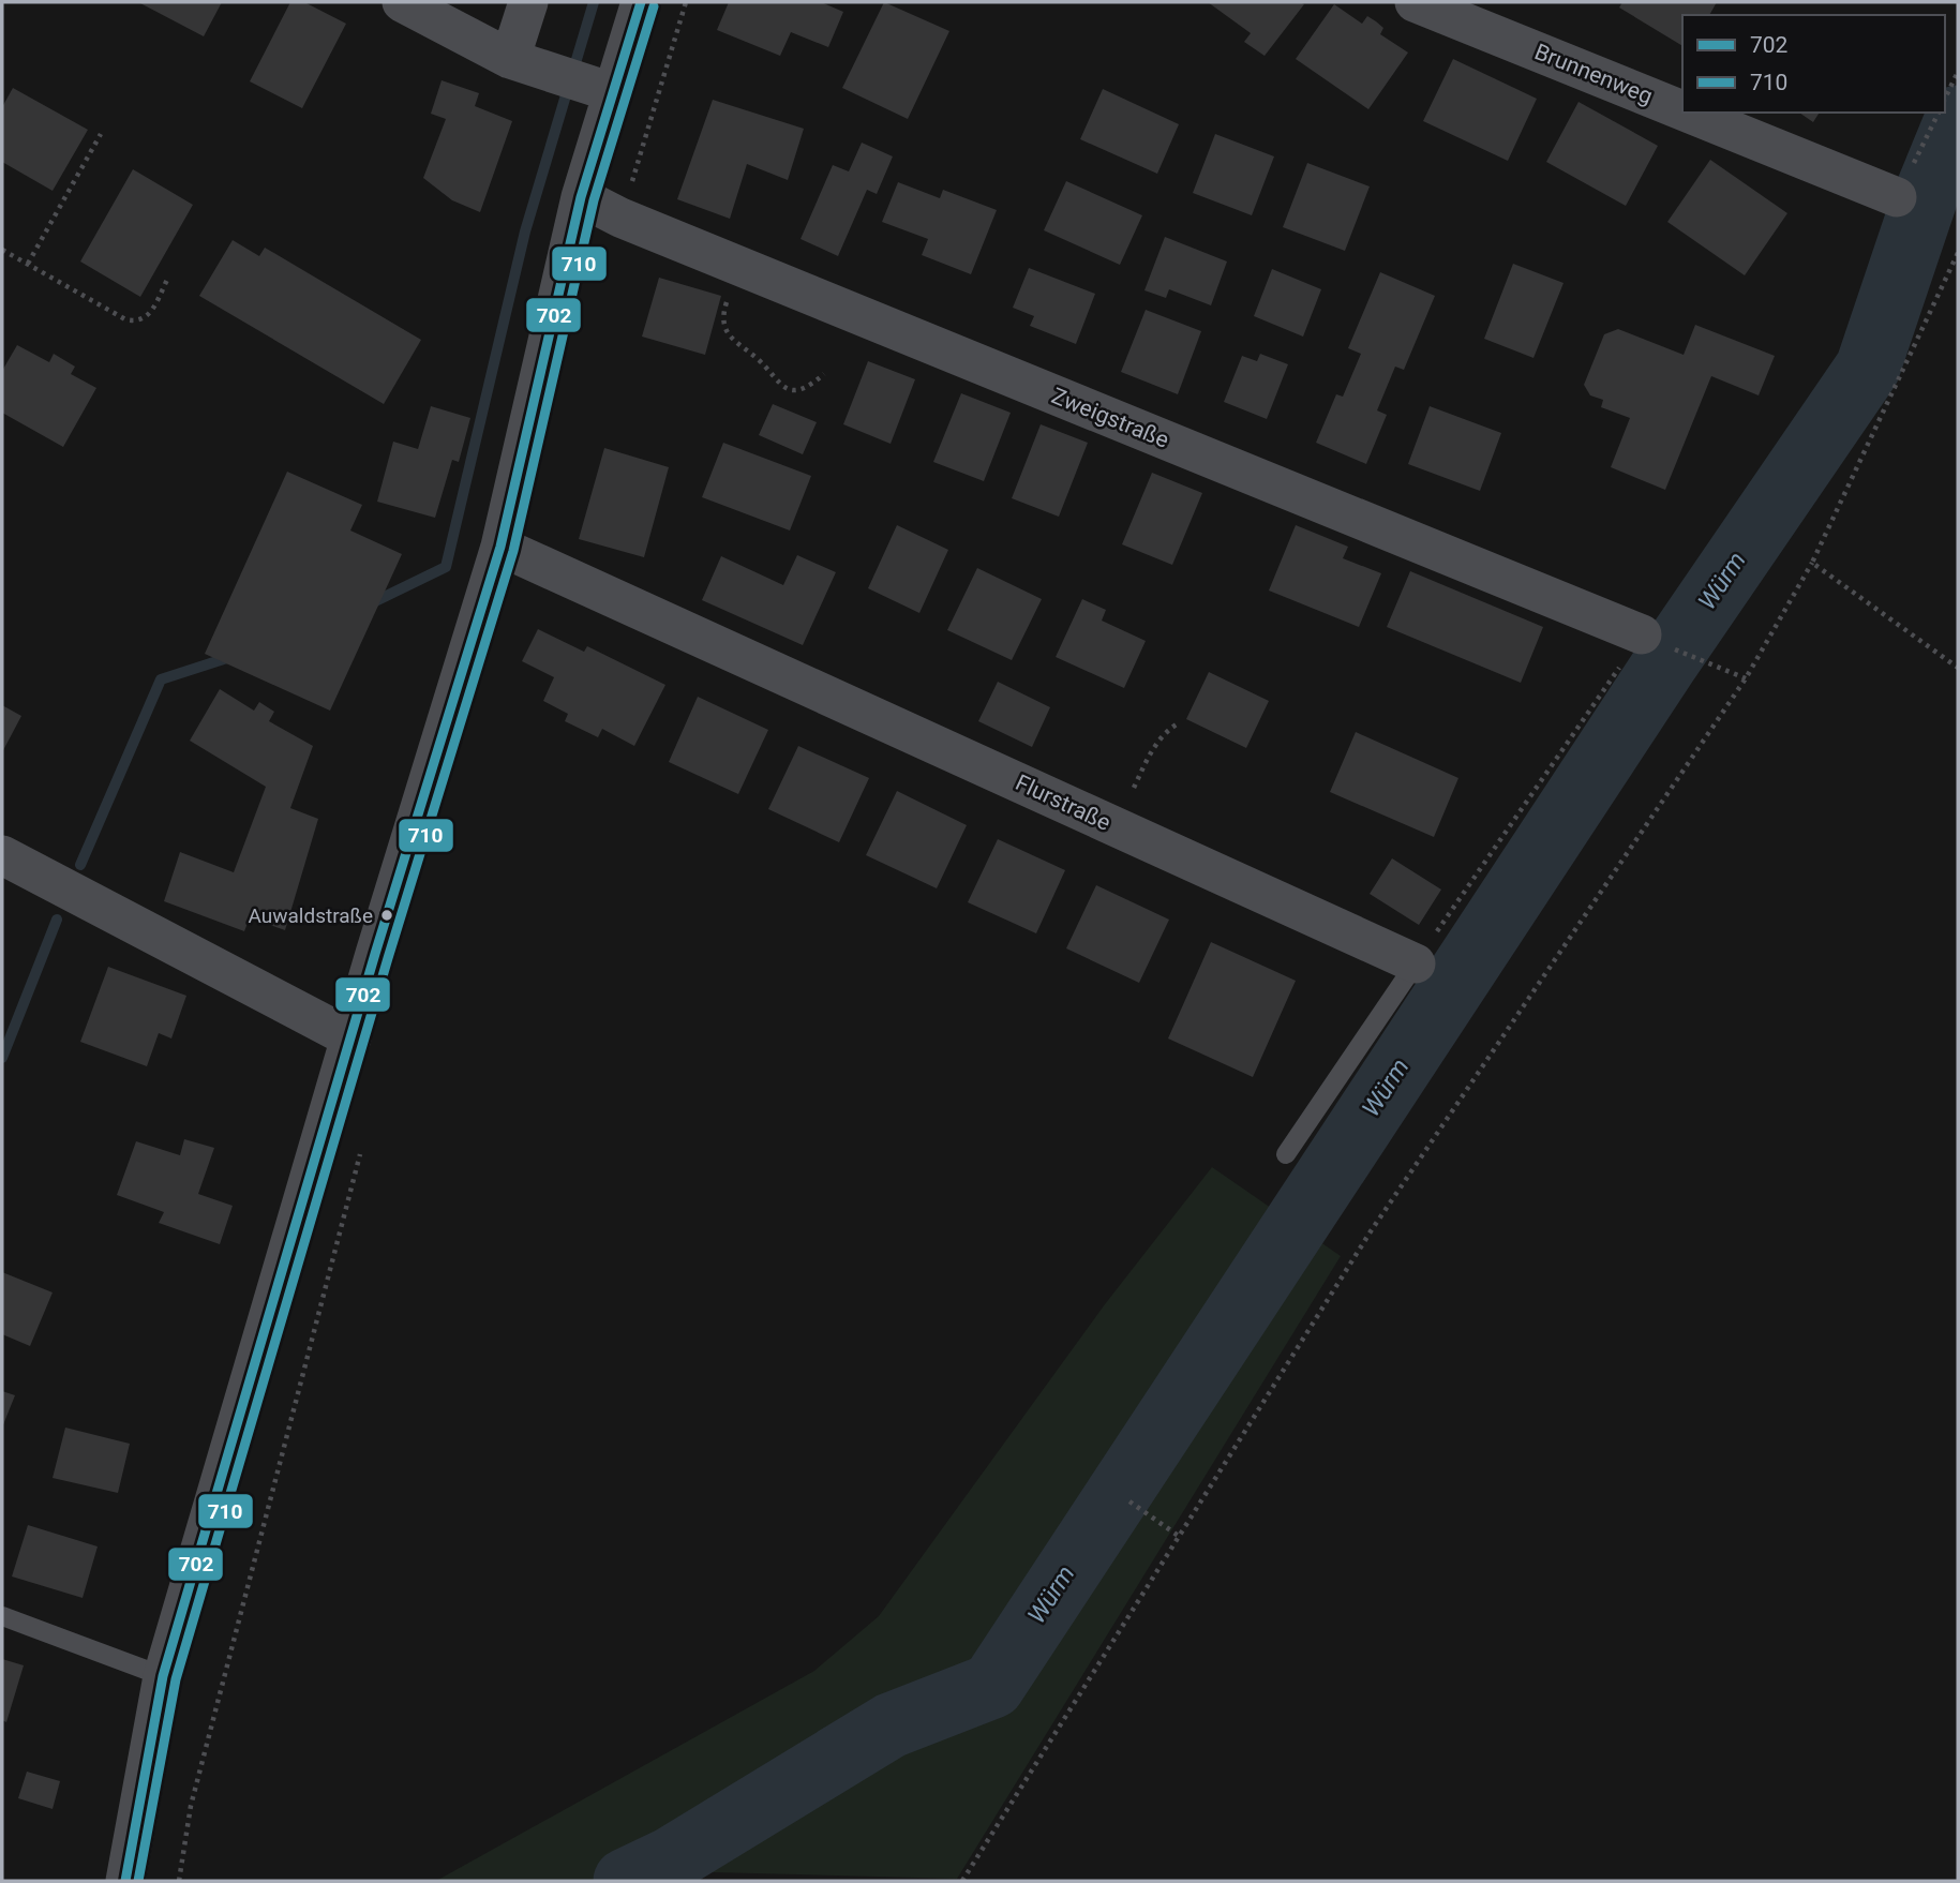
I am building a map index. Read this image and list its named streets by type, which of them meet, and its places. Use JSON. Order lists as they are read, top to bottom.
{
  "streets": {
    "street": ["Brunnenweg", "Zweigstraße", "Flurstraße"]
  },
  "water": ["Würm"],
  "places": ["Auwaldstraße"],
  "lines": ["transit line 702", "transit line 710"],
  "legend": ["702", "710"]
}
